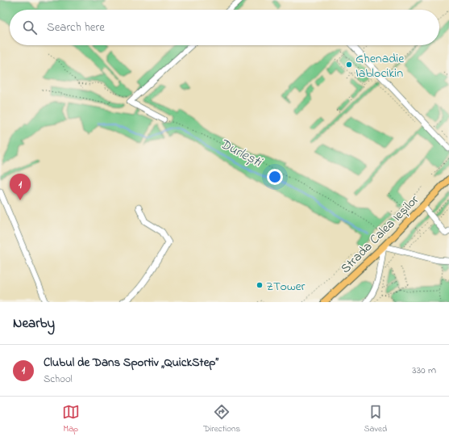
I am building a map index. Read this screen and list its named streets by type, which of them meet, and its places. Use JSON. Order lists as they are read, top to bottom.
{
  "streets": {
    "main road": ["Strada Calea Ieșilor"]
  },
  "water": ["Durlești"],
  "places": ["Ghenadie Iablocikin", "ZTower"],
  "page": {
    "search": "Search here",
    "pins": "1",
    "heading": "Nearby",
    "list": [
      {
        "mark": "1",
        "name": "Clubul de Dans Sportiv „QuickStep”",
        "note": "School",
        "value": "330 m"
      }
    ],
    "nav": ["Map", "Directions", "Saved"]
  }
}
